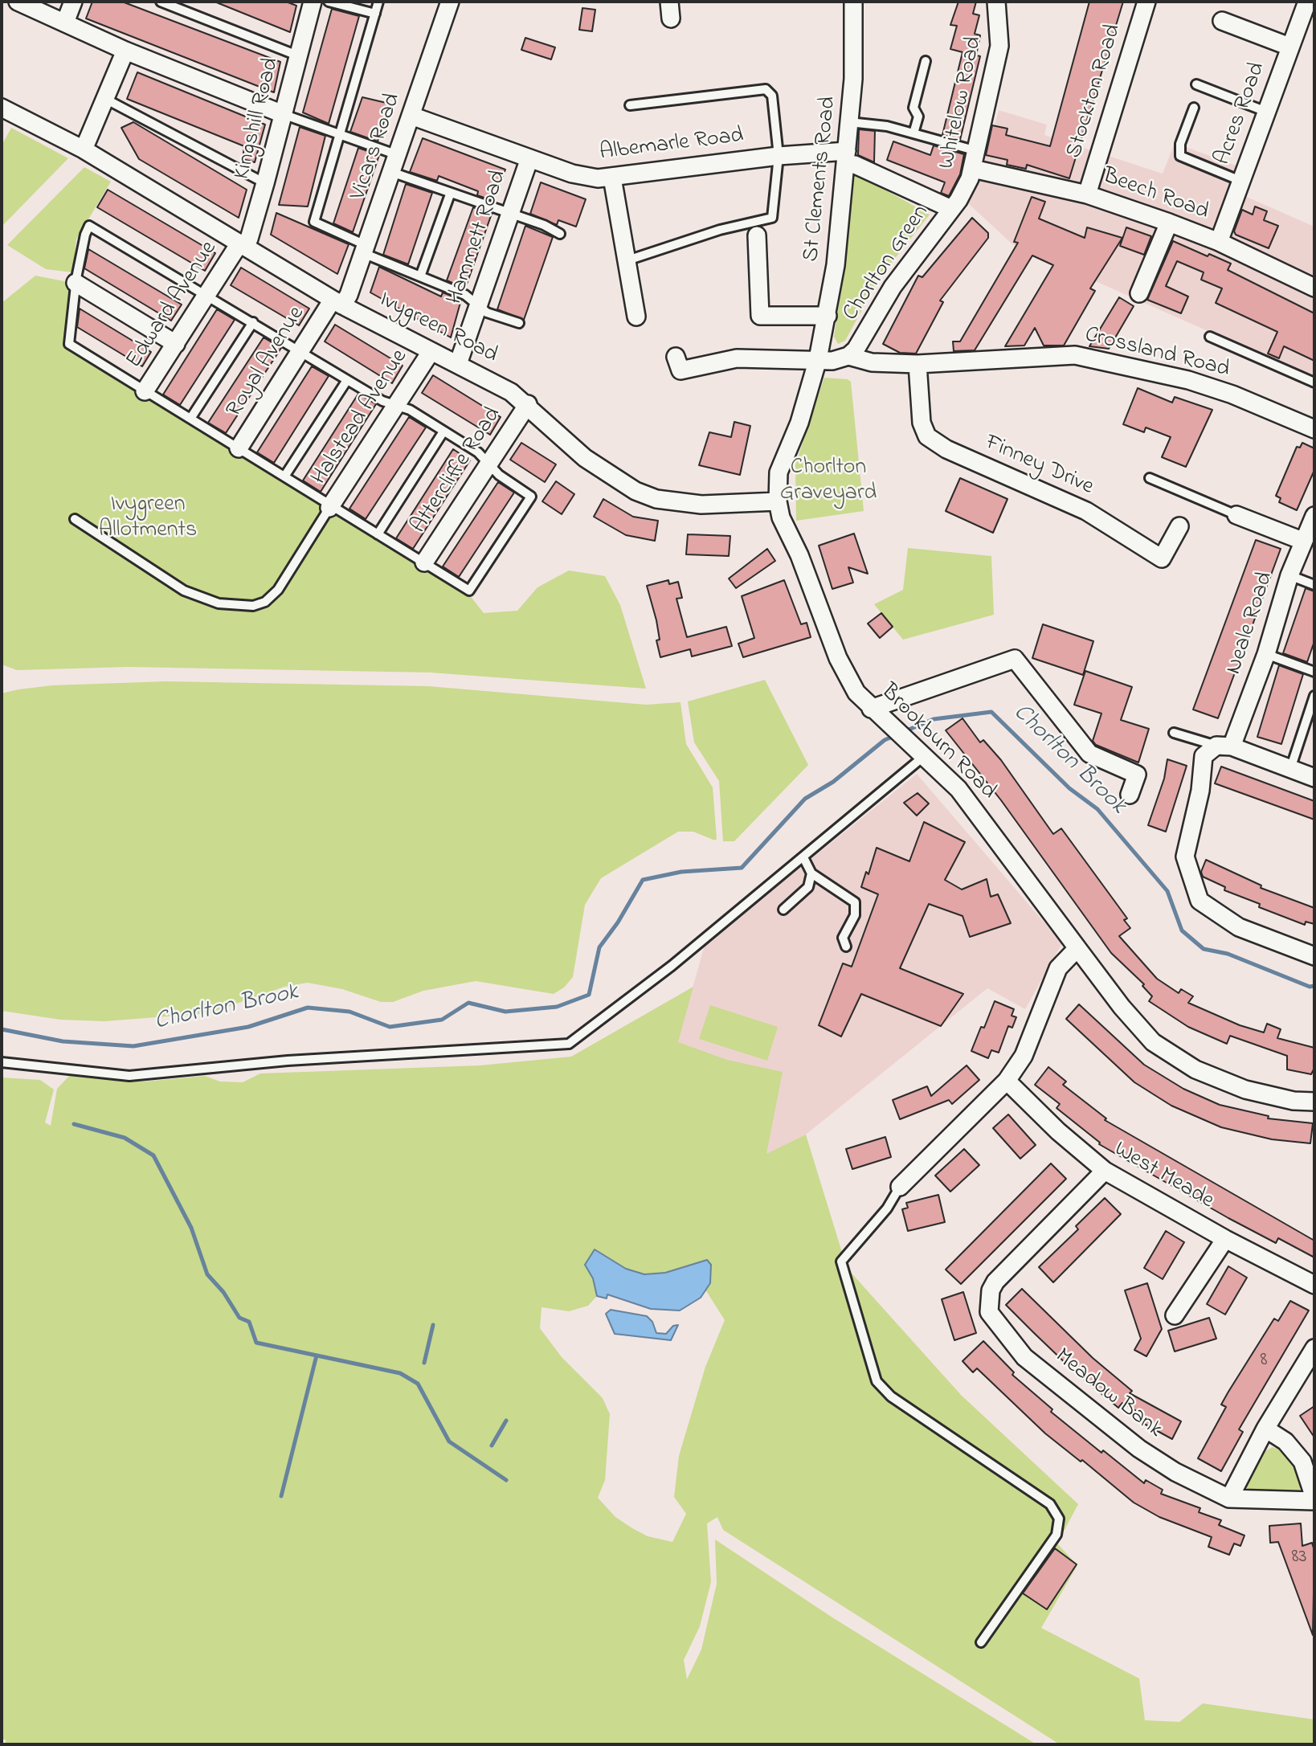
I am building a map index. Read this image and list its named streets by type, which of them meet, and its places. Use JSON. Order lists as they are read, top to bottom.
{
  "streets": {
    "street": [
      "Stockton Road",
      "Whitelow Road",
      "Acres Road",
      "Kingshill Road",
      "Albemarle Road",
      "Vicars Road",
      "St Clements Road",
      "Beech Road",
      "Hammett Road",
      "Chorlton Green",
      "Edward Avenue",
      "Ivygreen Road",
      "Crossland Road",
      "Royal Avenue",
      "Halstead Avenue",
      "Finney Drive",
      "Attercliffe Road",
      "Neale Road",
      "Brookburn Road",
      "West Meade",
      "Meadow Bank"
    ]
  },
  "crossings": [
    ["Stockton Road", "Beech Road"],
    ["Whitelow Road", "Beech Road"],
    ["Whitelow Road", "Chorlton Green"],
    ["Acres Road", "Beech Road"],
    ["Kingshill Road", "Edward Avenue"],
    ["Kingshill Road", "Ivygreen Road"],
    ["Albemarle Road", "Vicars Road"],
    ["Albemarle Road", "St Clements Road"],
    ["Albemarle Road", "Hammett Road"],
    ["Albemarle Road", "Chorlton Green"],
    ["Vicars Road", "Ivygreen Road"],
    ["Vicars Road", "Royal Avenue"],
    ["St Clements Road", "Chorlton Green"],
    ["St Clements Road", "Brookburn Road"],
    ["Hammett Road", "Ivygreen Road"],
    ["Chorlton Green", "Crossland Road"],
    ["Chorlton Green", "Brookburn Road"],
    ["Edward Avenue", "Ivygreen Road"],
    ["Ivygreen Road", "Royal Avenue"],
    ["Ivygreen Road", "Halstead Avenue"],
    ["Ivygreen Road", "Attercliffe Road"],
    ["Ivygreen Road", "Brookburn Road"],
    ["Crossland Road", "Finney Drive"],
    ["West Meade", "Meadow Bank"]
  ],
  "water": ["Chorlton Brook"],
  "parks": ["Chorlton Graveyard", "Ivygreen Allotments"],
  "house_numbers": ["8", "83"]
}
